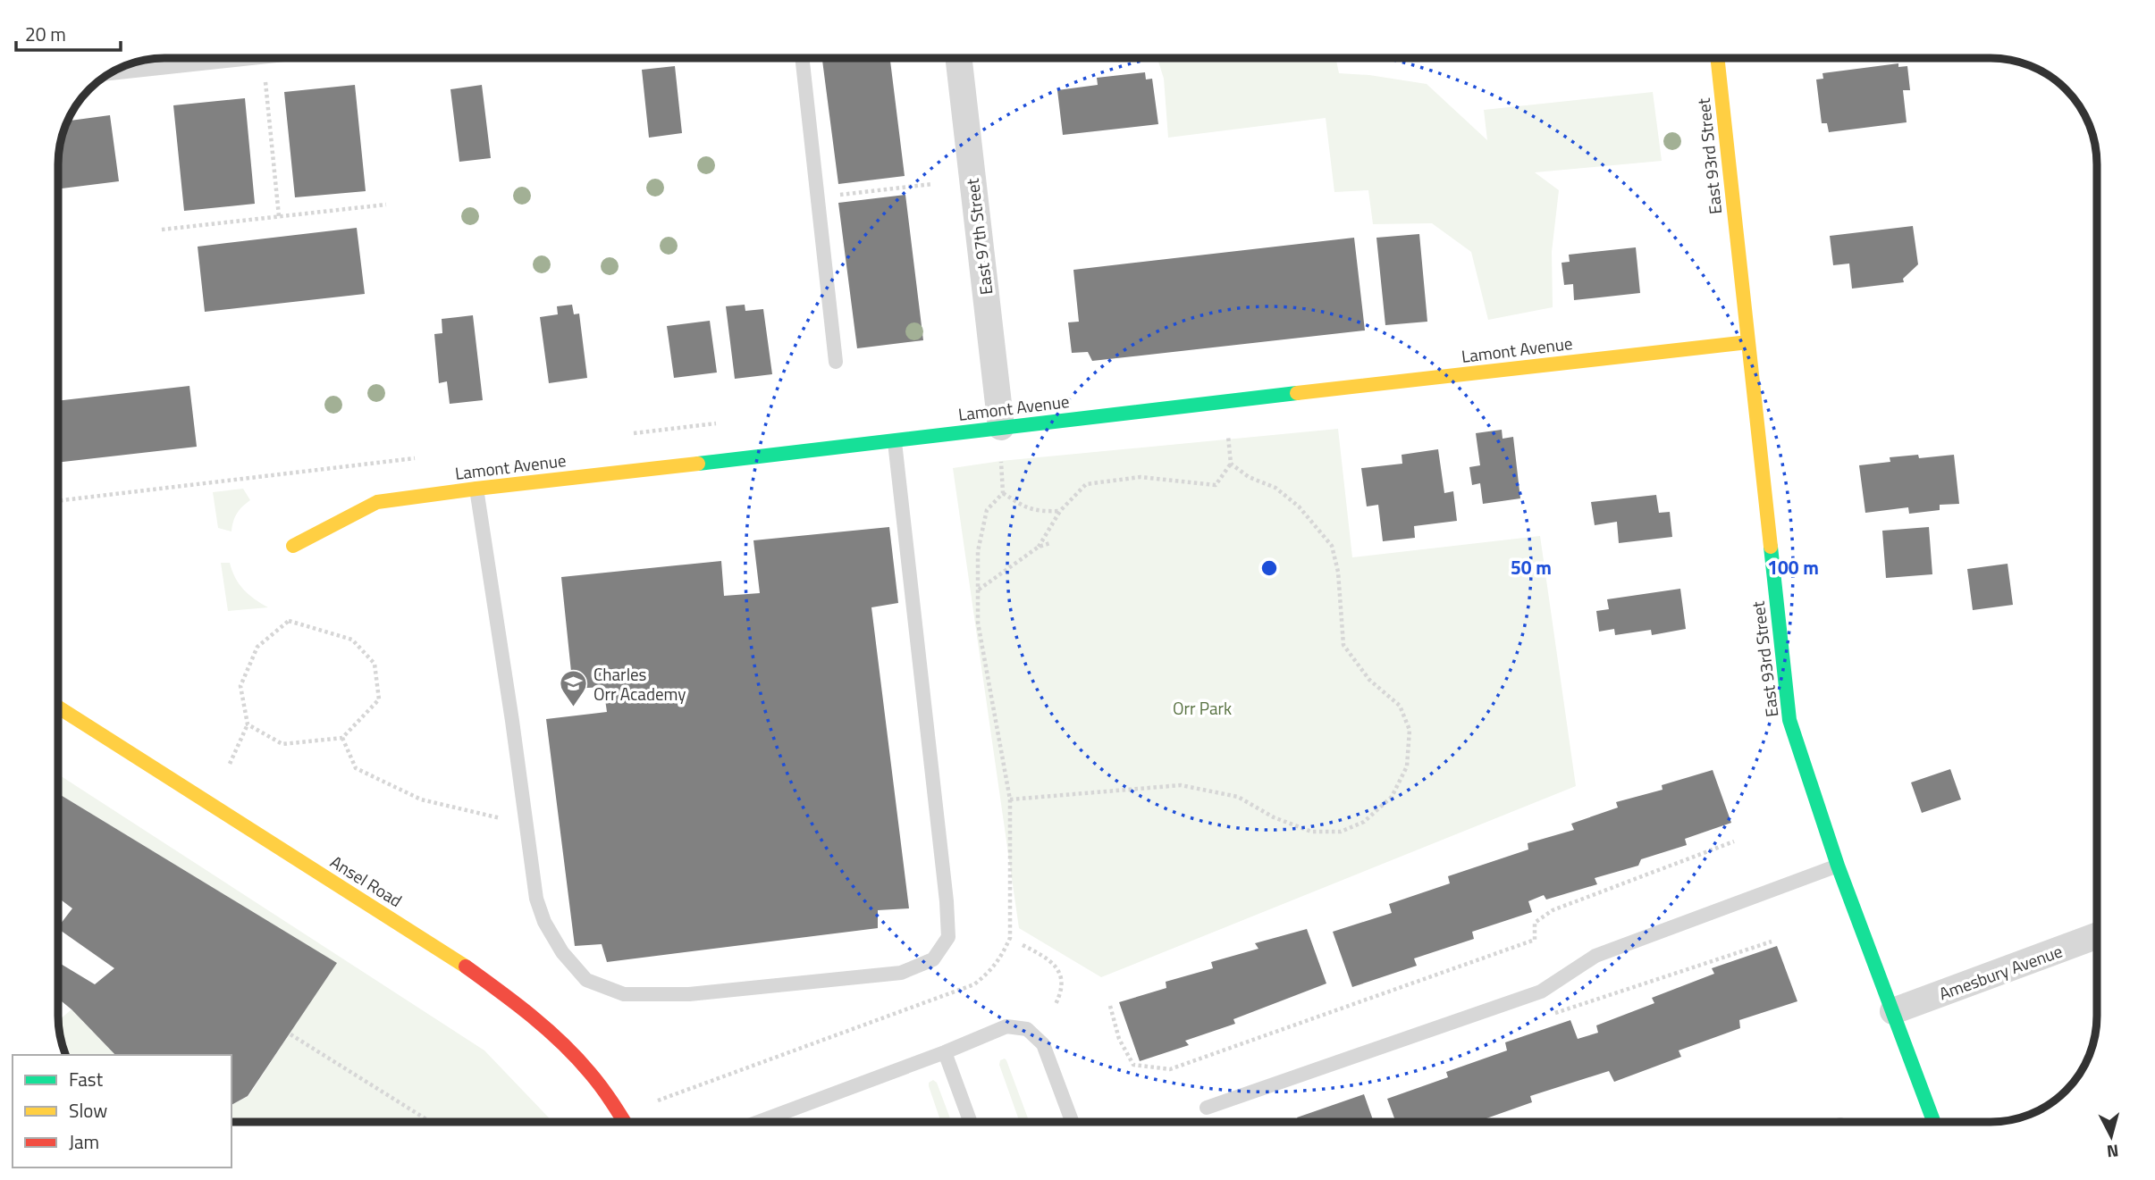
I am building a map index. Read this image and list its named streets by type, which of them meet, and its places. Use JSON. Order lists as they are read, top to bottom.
{
  "streets": {
    "street": [
      "East 93rd Street",
      "East 97th Street",
      "Lamont Avenue",
      "Ansel Road",
      "Amesbury Avenue"
    ]
  },
  "crossings": [
    ["East 93rd Street", "Lamont Avenue"],
    ["East 93rd Street", "Amesbury Avenue"],
    ["East 97th Street", "Lamont Avenue"]
  ],
  "parks": ["Orr Park"],
  "places": {
    "school or university": ["Charles Orr Academy"]
  },
  "legend": ["Fast", "Slow", "Jam"],
  "scale_bar": "20 m",
  "north": "bottom",
  "rings": ["50 m", "100 m"]
}
